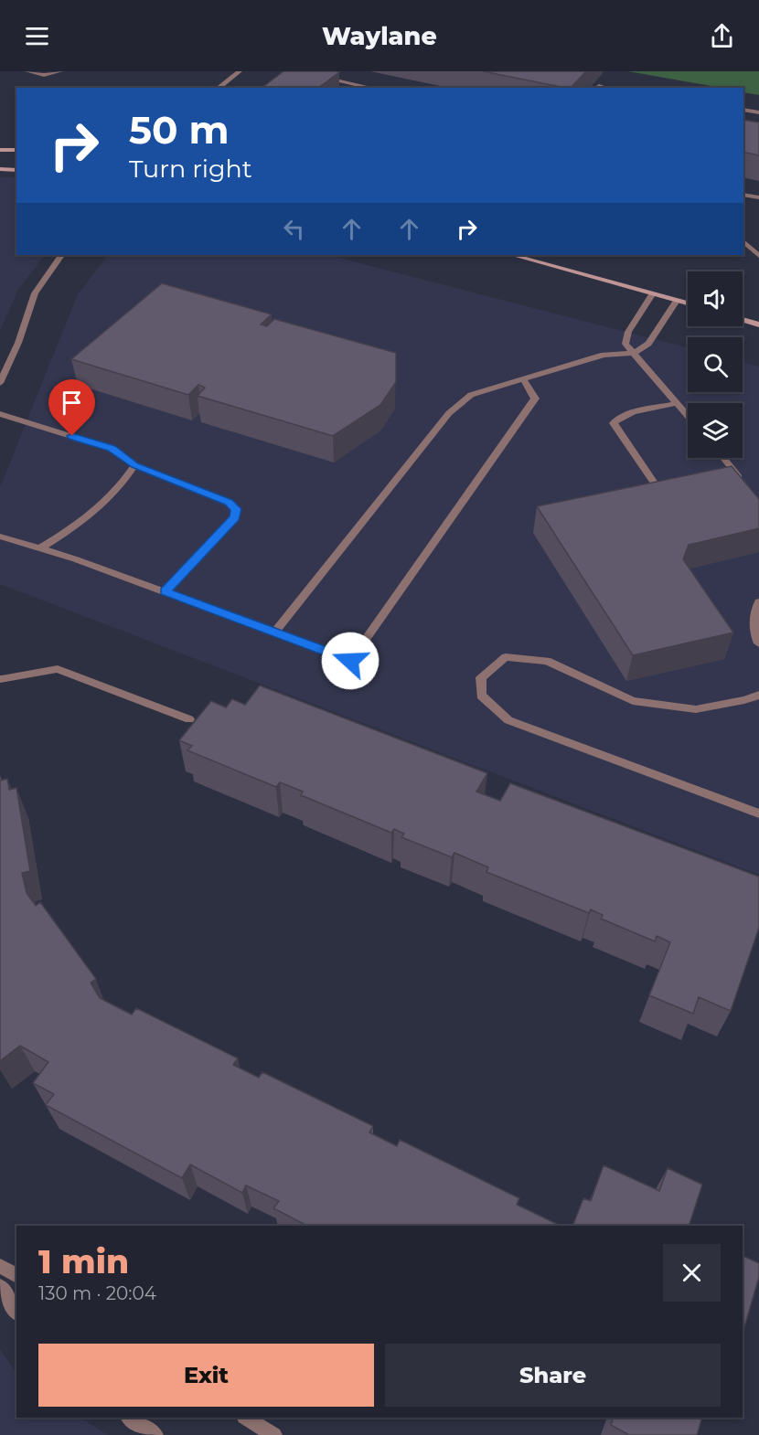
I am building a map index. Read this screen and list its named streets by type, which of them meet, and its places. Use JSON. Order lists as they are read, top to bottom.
{
  "page": {
    "header": "Waylane",
    "turn": ["50 m", "Turn right"],
    "heading": ["1 min", "130 m · 20:04"],
    "buttons": ["Exit", "Share"]
  }
}
